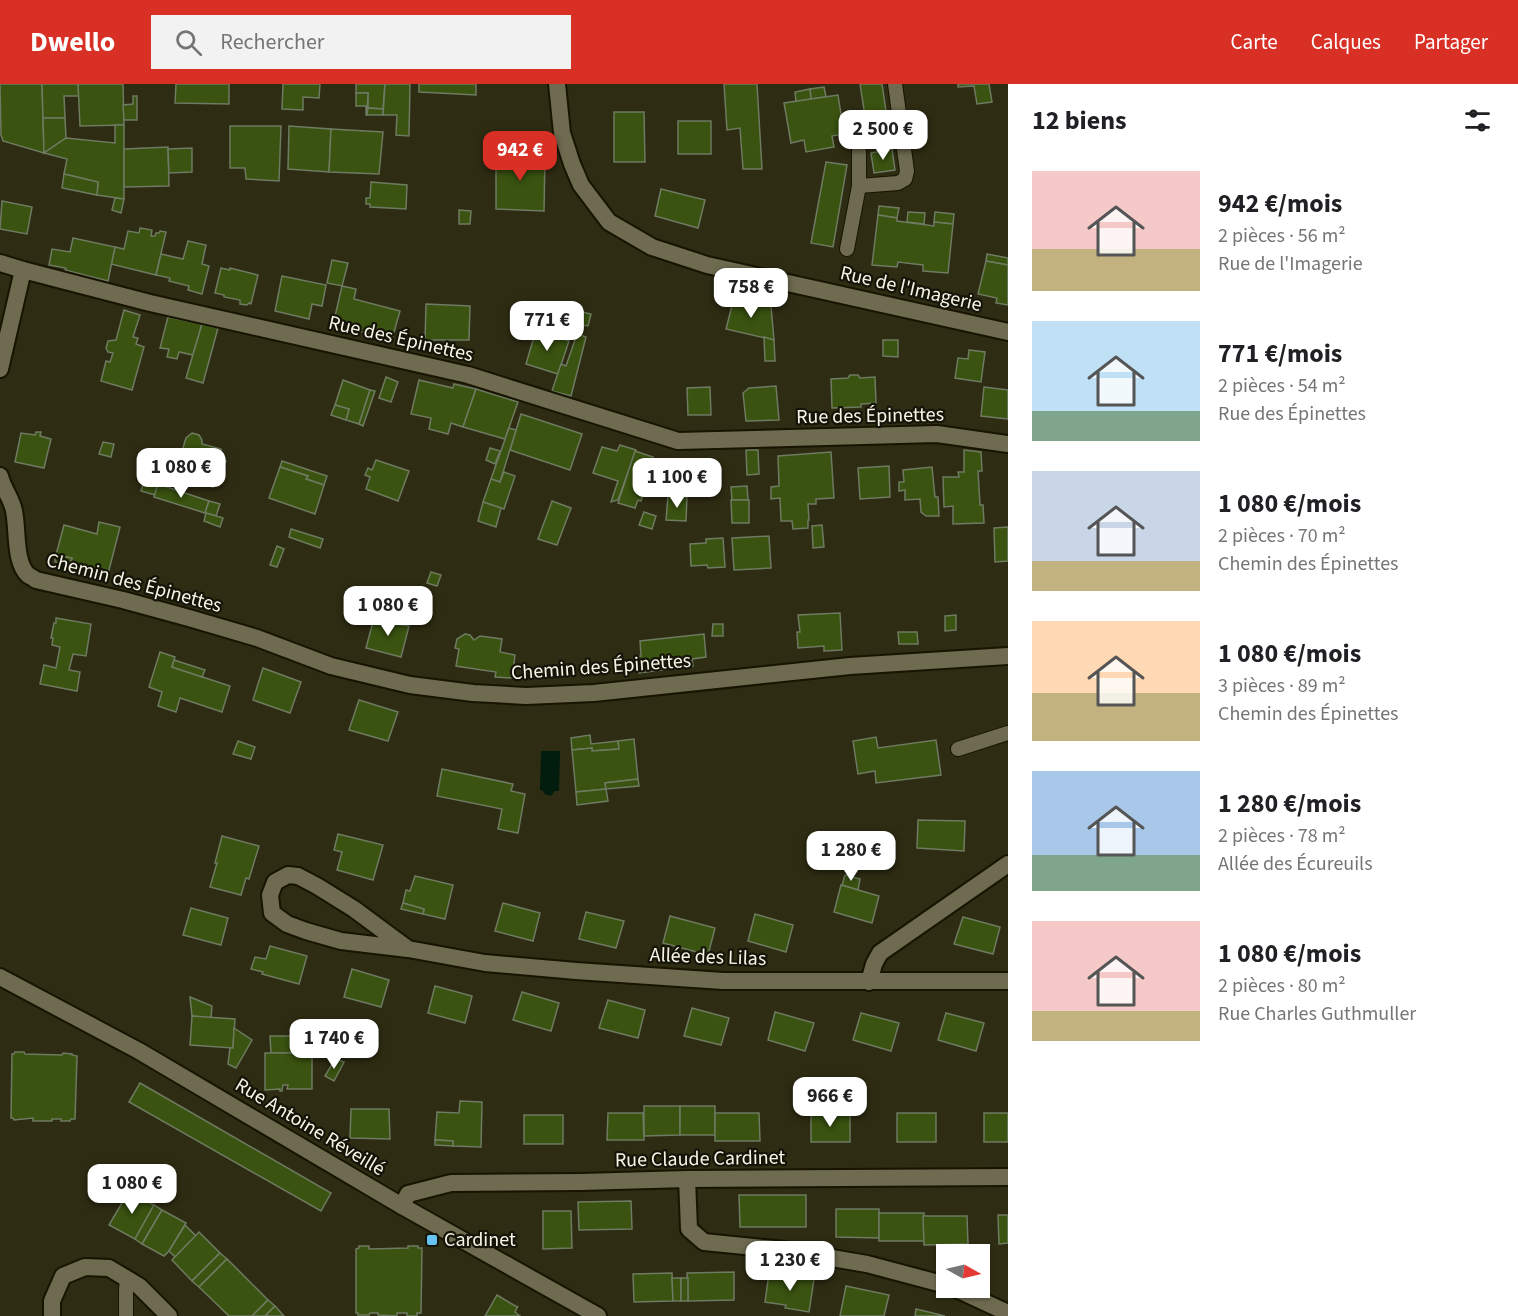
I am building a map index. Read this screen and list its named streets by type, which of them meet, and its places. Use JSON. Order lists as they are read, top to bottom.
{
  "streets": {
    "street": [
      "Rue de l'Imagerie",
      "Rue des Épinettes",
      "Chemin des Épinettes",
      "Allée des Lilas",
      "Rue Antoine Réveillé",
      "Rue Claude Cardinet"
    ]
  },
  "crossings": [
    ["Rue Antoine Réveillé", "Rue Claude Cardinet"]
  ],
  "places": {
    "transit": ["Cardinet"]
  },
  "north": "right",
  "page": {
    "header": "Dwello",
    "search": "Rechercher",
    "nav": ["Carte", "Calques", "Partager"],
    "heading": "12 biens",
    "price": [
      "2 500 €",
      "942 €",
      "758 €",
      "771 €",
      "1 080 €",
      "1 100 €",
      "1 080 €",
      "1 280 €",
      "1 740 €",
      "966 €",
      "1 080 €",
      "1 230 €"
    ],
    "list": [
      {
        "name": "942 €/mois",
        "note": "2 pièces · 56 m² · Rue de l'Imagerie"
      },
      {
        "name": "771 €/mois",
        "note": "2 pièces · 54 m² · Rue des Épinettes"
      },
      {
        "name": "1 080 €/mois",
        "note": "2 pièces · 70 m² · Chemin des Épinettes"
      },
      {
        "name": "1 080 €/mois",
        "note": "3 pièces · 89 m² · Chemin des Épinettes"
      },
      {
        "name": "1 280 €/mois",
        "note": "2 pièces · 78 m² · Allée des Écureuils"
      },
      {
        "name": "1 080 €/mois",
        "note": "2 pièces · 80 m² · Rue Charles Guthmuller"
      }
    ]
  }
}
